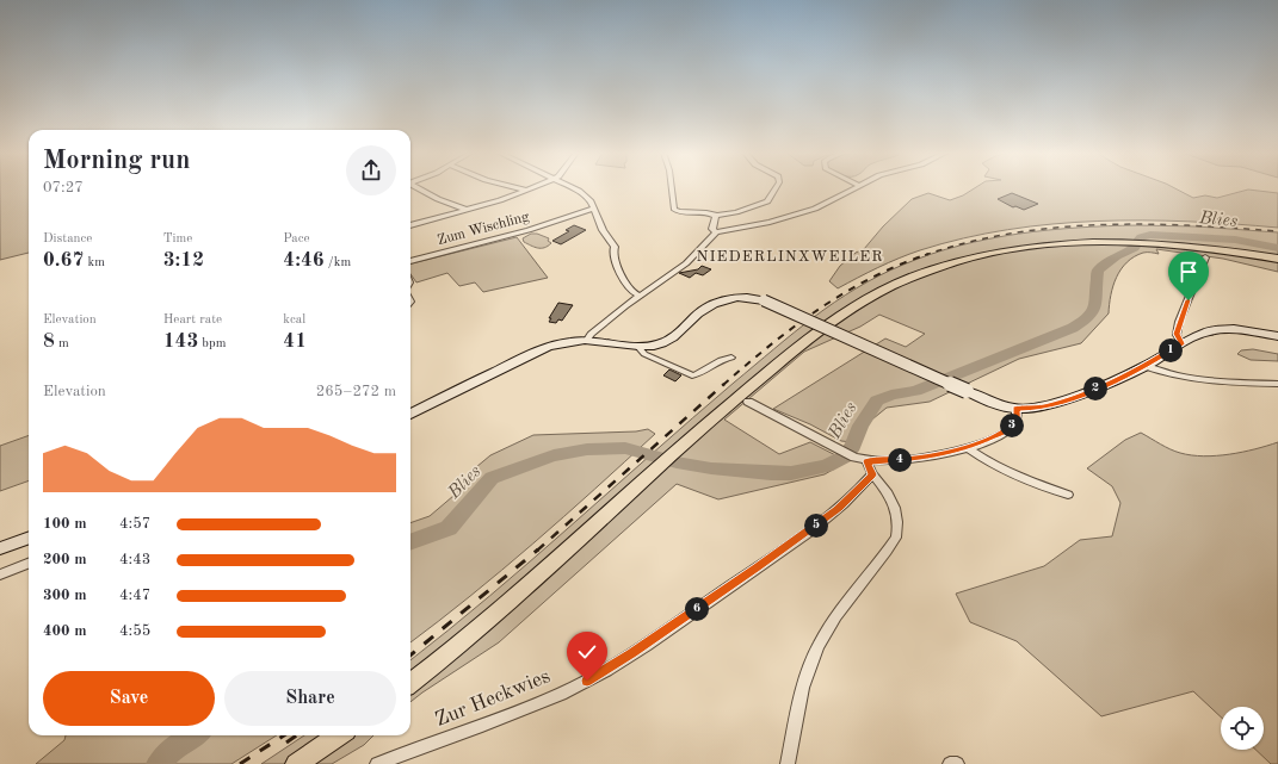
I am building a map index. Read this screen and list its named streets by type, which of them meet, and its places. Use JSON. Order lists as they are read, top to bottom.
{
  "streets": {
    "street": ["Zum Wischling", "Zur Heckwies"]
  },
  "districts": ["NIEDERLINXWEILER"],
  "water": ["Blies"],
  "page": {
    "heading": ["Morning run", "07:27"],
    "stats": [
      ["Distance", "0.67 km"],
      ["Time", "3:12"],
      ["Pace", "4:46 /km"],
      ["Elevation", "8 m"],
      ["Heart rate", "143 bpm"],
      ["kcal", "41"]
    ],
    "pins": [
      "1",
      "2",
      "3",
      "4",
      "5",
      "6"
    ],
    "chart": ["Elevation", "265–272 m"],
    "list": [
      {
        "name": "100 m",
        "note": "4:57"
      },
      {
        "name": "200 m",
        "note": "4:43"
      },
      {
        "name": "300 m",
        "note": "4:47"
      },
      {
        "name": "400 m",
        "note": "4:55"
      }
    ],
    "buttons": ["Save", "Share"]
  }
}
